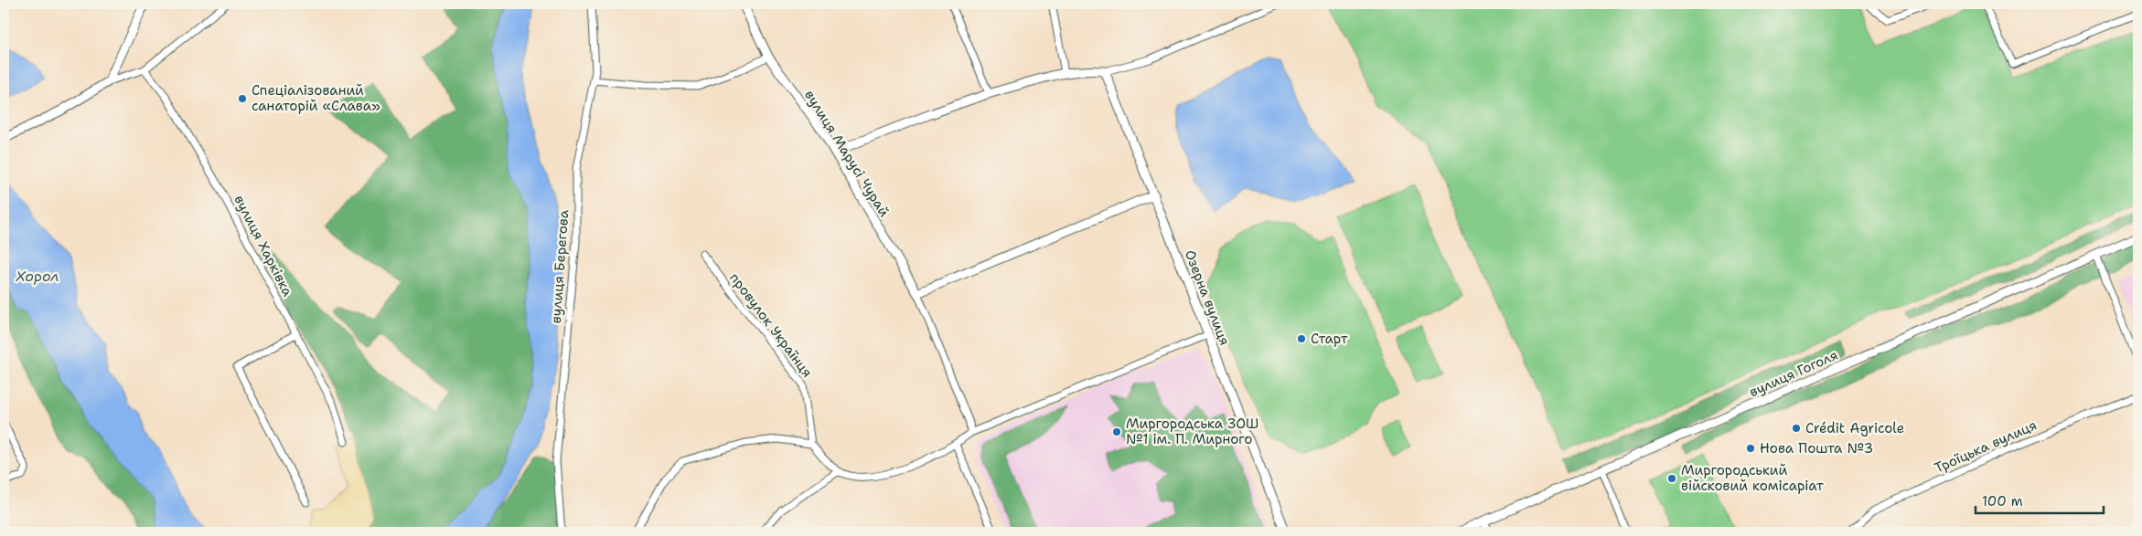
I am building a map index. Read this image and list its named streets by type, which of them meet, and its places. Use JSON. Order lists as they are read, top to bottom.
{
  "streets": {
    "street": [
      "вулиця Марусі Чурай",
      "вулиця Харківка",
      "вулиця Берегова",
      "Озерна вулиця",
      "провулок Українця",
      "вулиця Гоголя",
      "Троїцька вулиця"
    ]
  },
  "water": ["Хорол"],
  "places": [
    "Спеціалізований санаторій «Слава»",
    "Старт",
    "Crédit Agricole",
    "Миргородська ЗОШ №1 ім. П. Мирного",
    "Нова Пошта №3",
    "Миргородський війсковий комісаріат"
  ],
  "scale_bar": "100 m"
}
